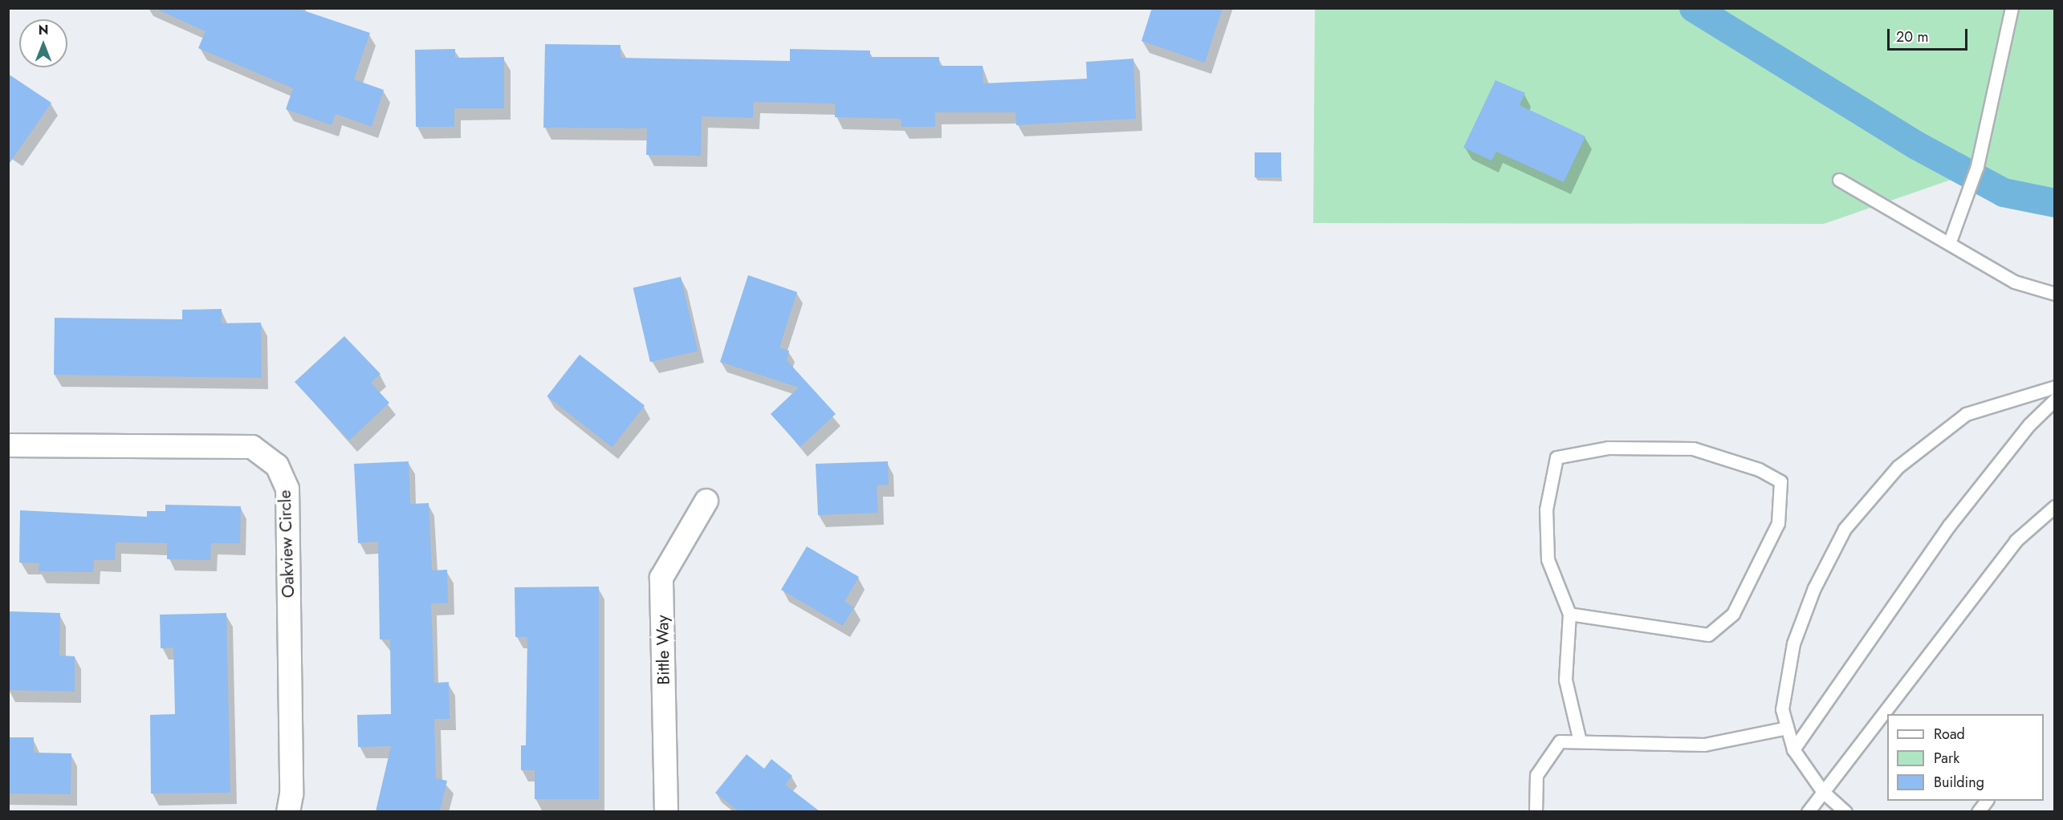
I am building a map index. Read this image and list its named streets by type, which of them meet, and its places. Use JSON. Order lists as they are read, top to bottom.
{
  "streets": {
    "street": ["Oakview Circle", "Bittle Way"]
  },
  "legend": ["Road", "Park", "Building"],
  "scale_bar": "20 m",
  "north": "top"
}
